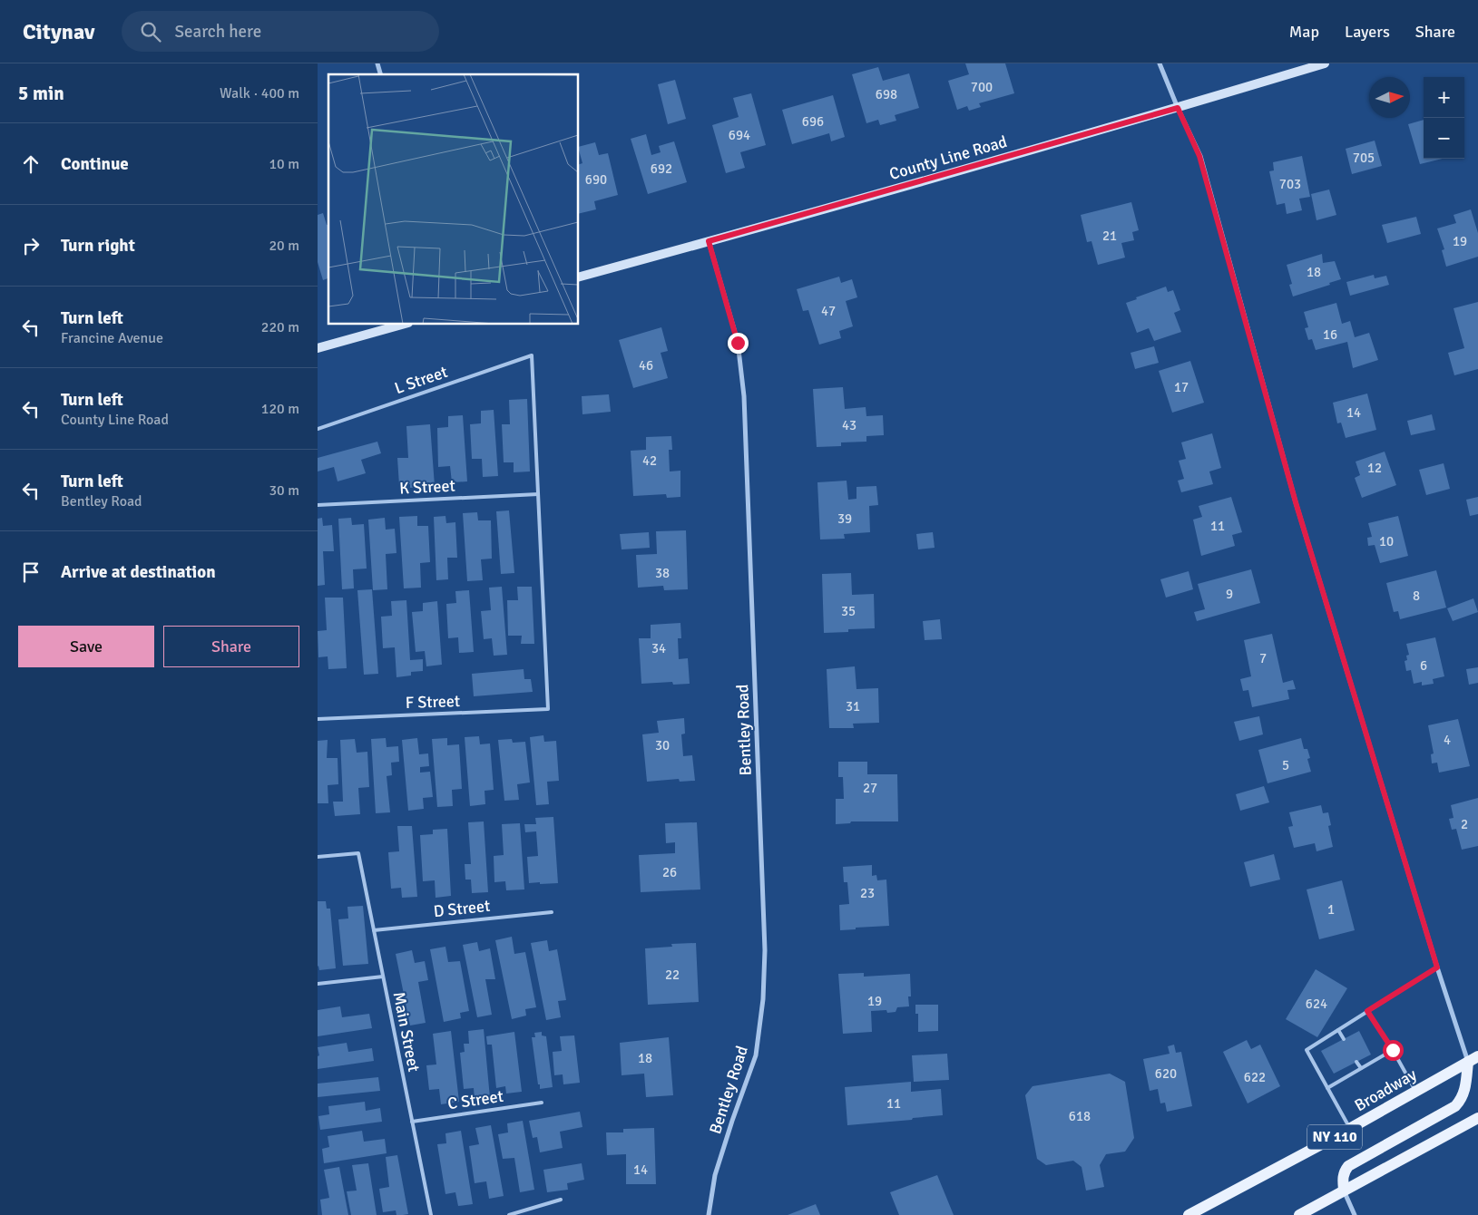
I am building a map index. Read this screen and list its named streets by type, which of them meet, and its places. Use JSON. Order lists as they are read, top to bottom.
{
  "streets": {
    "main road": ["County Line Road", "Broadway", "NY 110"],
    "street": ["Bentley Road"],
    "lane": [
      "L Street",
      "K Street",
      "F Street",
      "D Street",
      "Main Street",
      "C Street"
    ]
  },
  "crossings": [
    ["County Line Road", "Bentley Road"],
    ["L Street", "K Street"],
    ["L Street", "F Street"],
    ["K Street", "F Street"],
    ["D Street", "Main Street"],
    ["Main Street", "C Street"]
  ],
  "house_numbers": [
    "700",
    "698",
    "696",
    "694",
    "705",
    "692",
    "690",
    "703",
    "21",
    "19",
    "18",
    "47",
    "16",
    "46",
    "17",
    "14",
    "43",
    "42",
    "12",
    "39",
    "11",
    "10",
    "38",
    "9",
    "8",
    "35",
    "34",
    "7",
    "6",
    "31",
    "4",
    "30",
    "5",
    "27",
    "2",
    "26",
    "23",
    "1",
    "22",
    "19",
    "624",
    "18",
    "620",
    "622",
    "11",
    "618",
    "14"
  ],
  "north": "right",
  "page": {
    "header": "Citynav",
    "search": "Search here",
    "nav": ["Map", "Layers", "Share"],
    "heading": ["5 min", "Walk · 400 m"],
    "map_buttons": ["+", "−"],
    "list": [
      ["Continue", "10 m"],
      ["Turn right", "20 m"],
      ["Turn left", "Francine Avenue", "220 m"],
      ["Turn left", "County Line Road", "120 m"],
      ["Turn left", "Bentley Road", "30 m"],
      "Arrive at destination"
    ],
    "buttons": ["Save", "Share"]
  }
}
